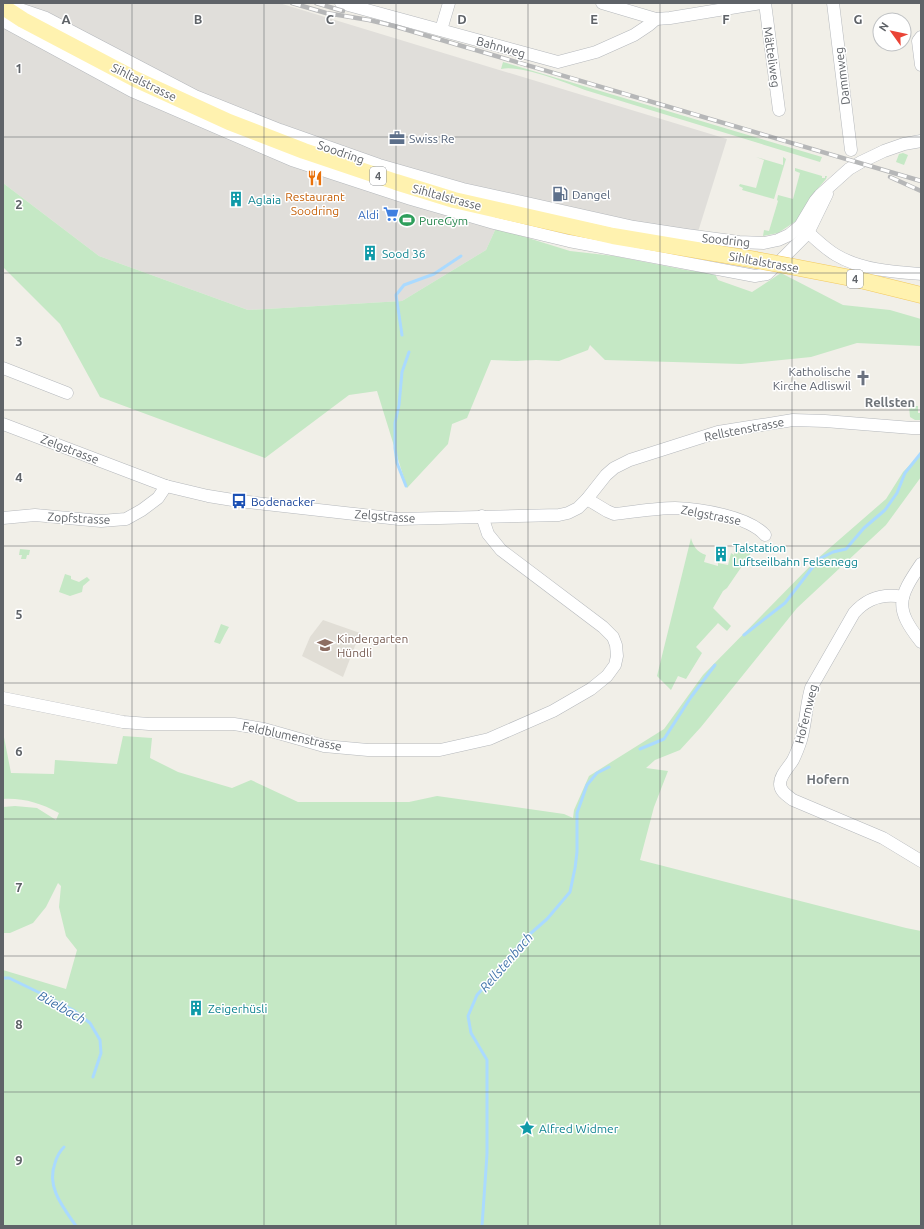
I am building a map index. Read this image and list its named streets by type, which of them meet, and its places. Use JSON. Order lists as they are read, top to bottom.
{
  "streets": {
    "main road": ["Sihltalstrasse", "4"],
    "street": [
      "Bahnweg",
      "Mätteliweg",
      "Dammweg",
      "Soodring",
      "Rellstenstrasse",
      "Zelgstrasse",
      "Zopfstrasse",
      "Hofernweg",
      "Feldblumenstrasse"
    ]
  },
  "crossings": [
    ["Rellstenstrasse", "Zelgstrasse"],
    ["Zelgstrasse", "Zopfstrasse"],
    ["Zelgstrasse", "Feldblumenstrasse"]
  ],
  "districts": ["Rellsten", "Hofern"],
  "water": ["Rellstenbach", "Büelbach"],
  "places": {
    "office": ["Swiss Re"],
    "restaurant": ["Restaurant Soodring"],
    "fuel station": ["Dangel"],
    "building": [
      "Aglaia",
      "Sood 36",
      "Talstation Luftseilbahn Felsenegg",
      "Zeigerhüsli"
    ],
    "supermarket": ["Aldi"],
    "sports": ["PureGym"],
    "church": ["Katholische Kirche Adliswil"],
    "bus stop": ["Bodenacker"],
    "school or university": ["Kindergarten Hündli"],
    "place": ["Alfred Widmer"]
  },
  "north": "top left",
  "grid": {
    "columns": [
      "A",
      "B",
      "C",
      "D",
      "E",
      "F",
      "G"
    ],
    "rows": [
      "1",
      "2",
      "3",
      "4",
      "5",
      "6",
      "7",
      "8",
      "9"
    ]
  }
}
